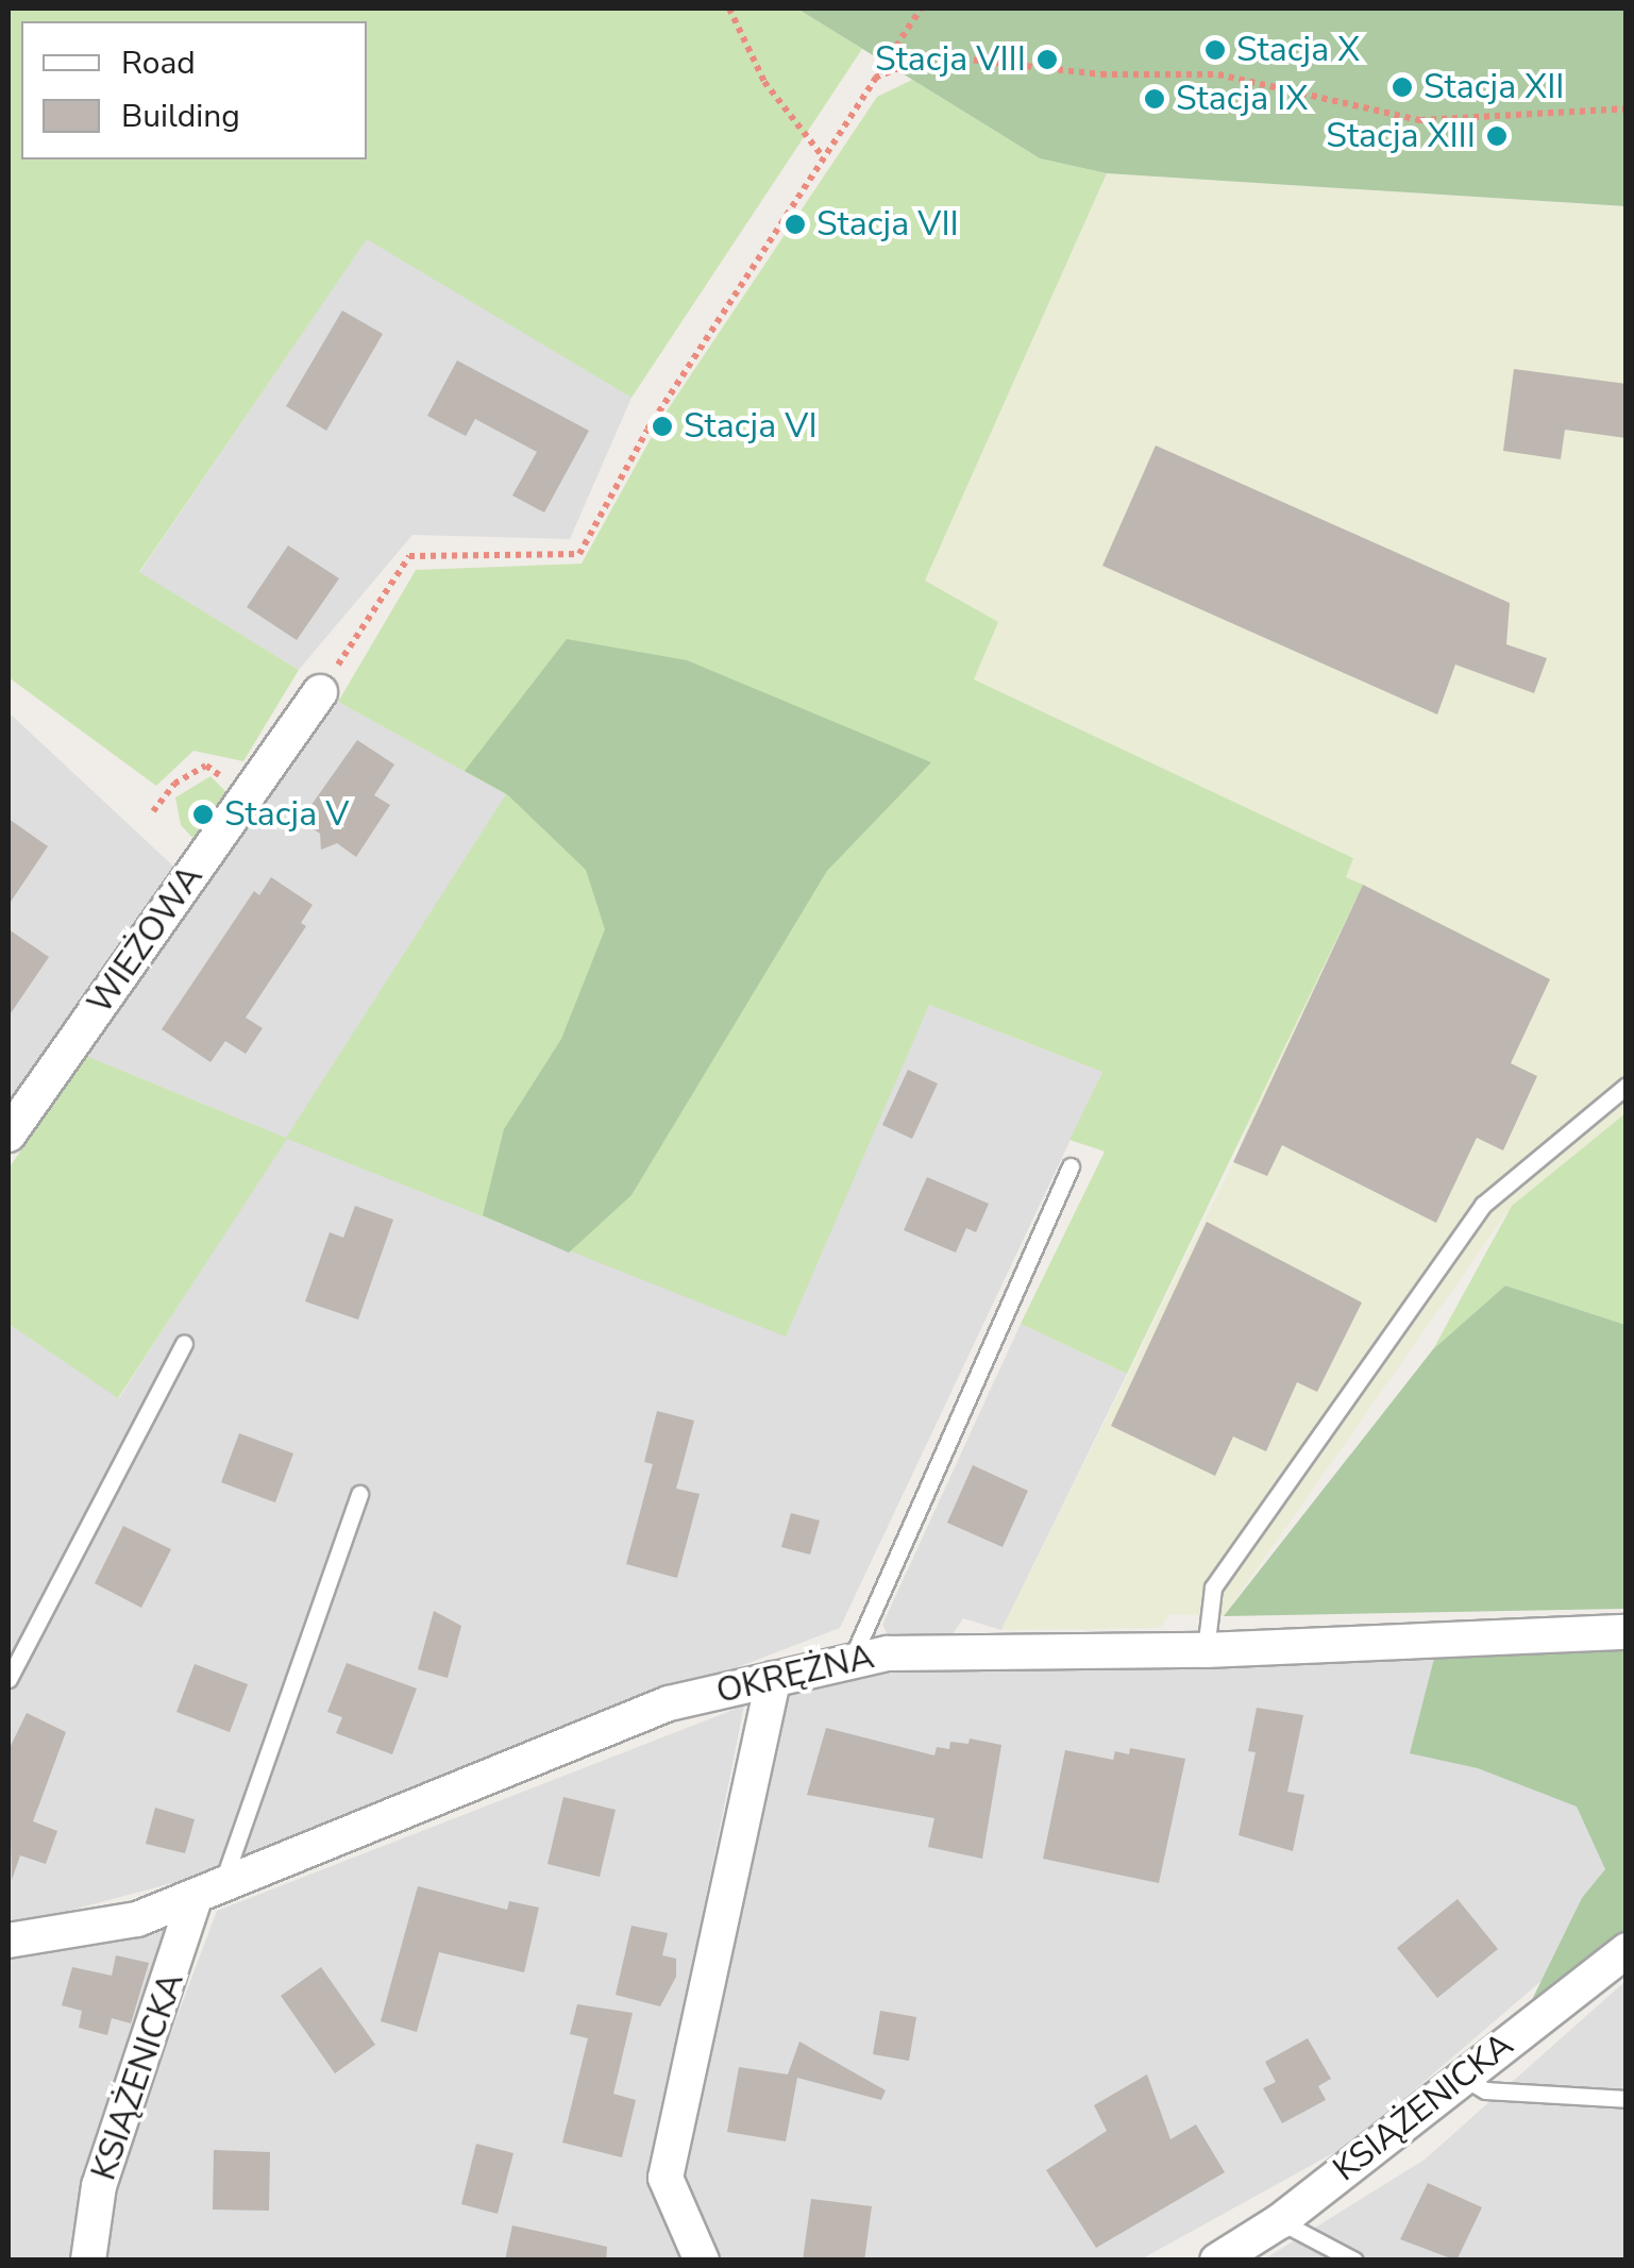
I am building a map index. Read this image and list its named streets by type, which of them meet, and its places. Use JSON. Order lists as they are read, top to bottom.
{
  "streets": {
    "street": ["WIEŻOWA", "OKRĘŻNA", "KSIĄŻENICKA"]
  },
  "crossings": [
    ["OKRĘŻNA", "KSIĄŻENICKA"]
  ],
  "places": [
    "Stacja X",
    "Stacja VIII",
    "Stacja XII",
    "Stacja IX",
    "Stacja XIII",
    "Stacja VII",
    "Stacja VI",
    "Stacja V"
  ],
  "legend": ["Road", "Building"]
}
